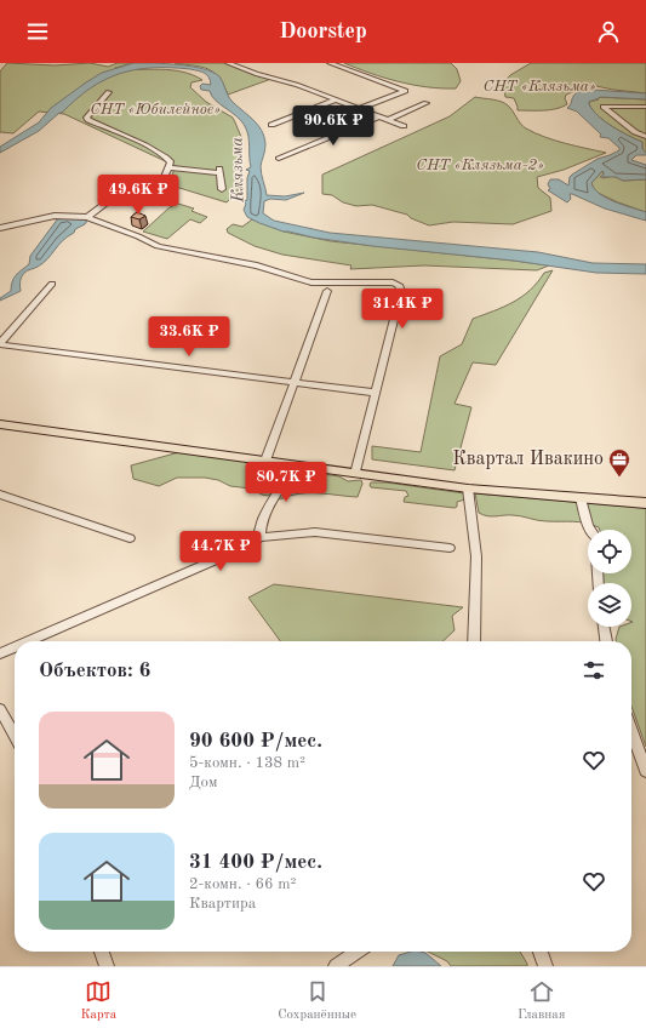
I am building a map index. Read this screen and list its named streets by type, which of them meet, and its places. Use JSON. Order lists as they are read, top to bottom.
{
  "water": ["Клязьма"],
  "parks": ["СНТ «Клязьма»", "СНТ «Юбилейное»", "СНТ «Клязьма-2»"],
  "places": {
    "office": ["Квартал Ивакино"]
  },
  "page": {
    "header": "Doorstep",
    "price": [
      "90.6K ₽",
      "49.6K ₽",
      "31.4K ₽",
      "33.6K ₽",
      "80.7K ₽",
      "44.7K ₽"
    ],
    "heading": "Объектов: 6",
    "list": [
      {
        "name": "90 600 ₽/мес.",
        "note": "5-комн. · 138 m² · Дом"
      },
      {
        "name": "31 400 ₽/мес.",
        "note": "2-комн. · 66 m² · Квартира"
      }
    ],
    "tabs": ["Карта", "Сохранённые", "Главная"]
  }
}
